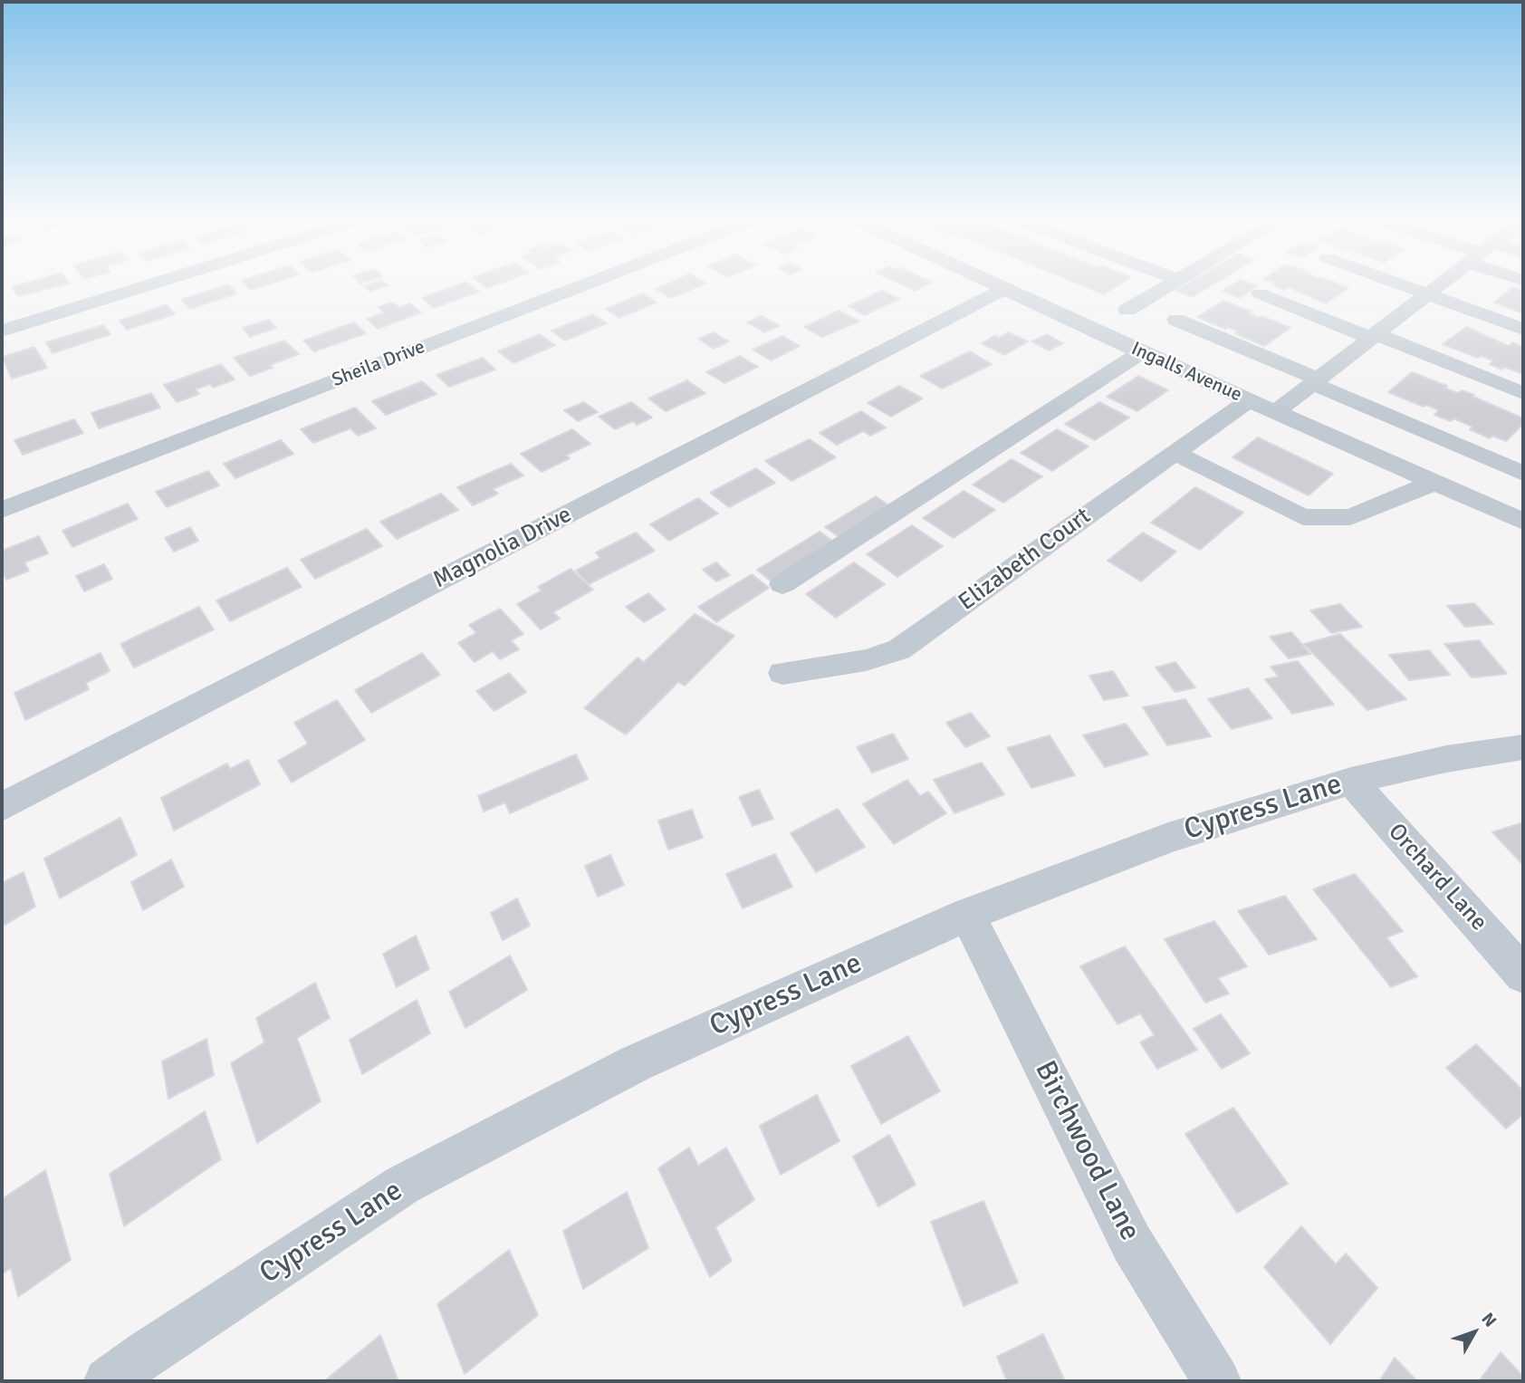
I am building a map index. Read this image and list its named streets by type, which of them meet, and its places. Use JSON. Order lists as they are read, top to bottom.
{
  "streets": {
    "street": [
      "Sheila Drive",
      "Ingalls Avenue",
      "Magnolia Drive",
      "Elizabeth Court",
      "Cypress Lane",
      "Orchard Lane",
      "Birchwood Lane"
    ]
  },
  "crossings": [
    ["Ingalls Avenue", "Magnolia Drive"],
    ["Ingalls Avenue", "Elizabeth Court"],
    ["Cypress Lane", "Orchard Lane"],
    ["Cypress Lane", "Birchwood Lane"]
  ],
  "north": "top right"
}
